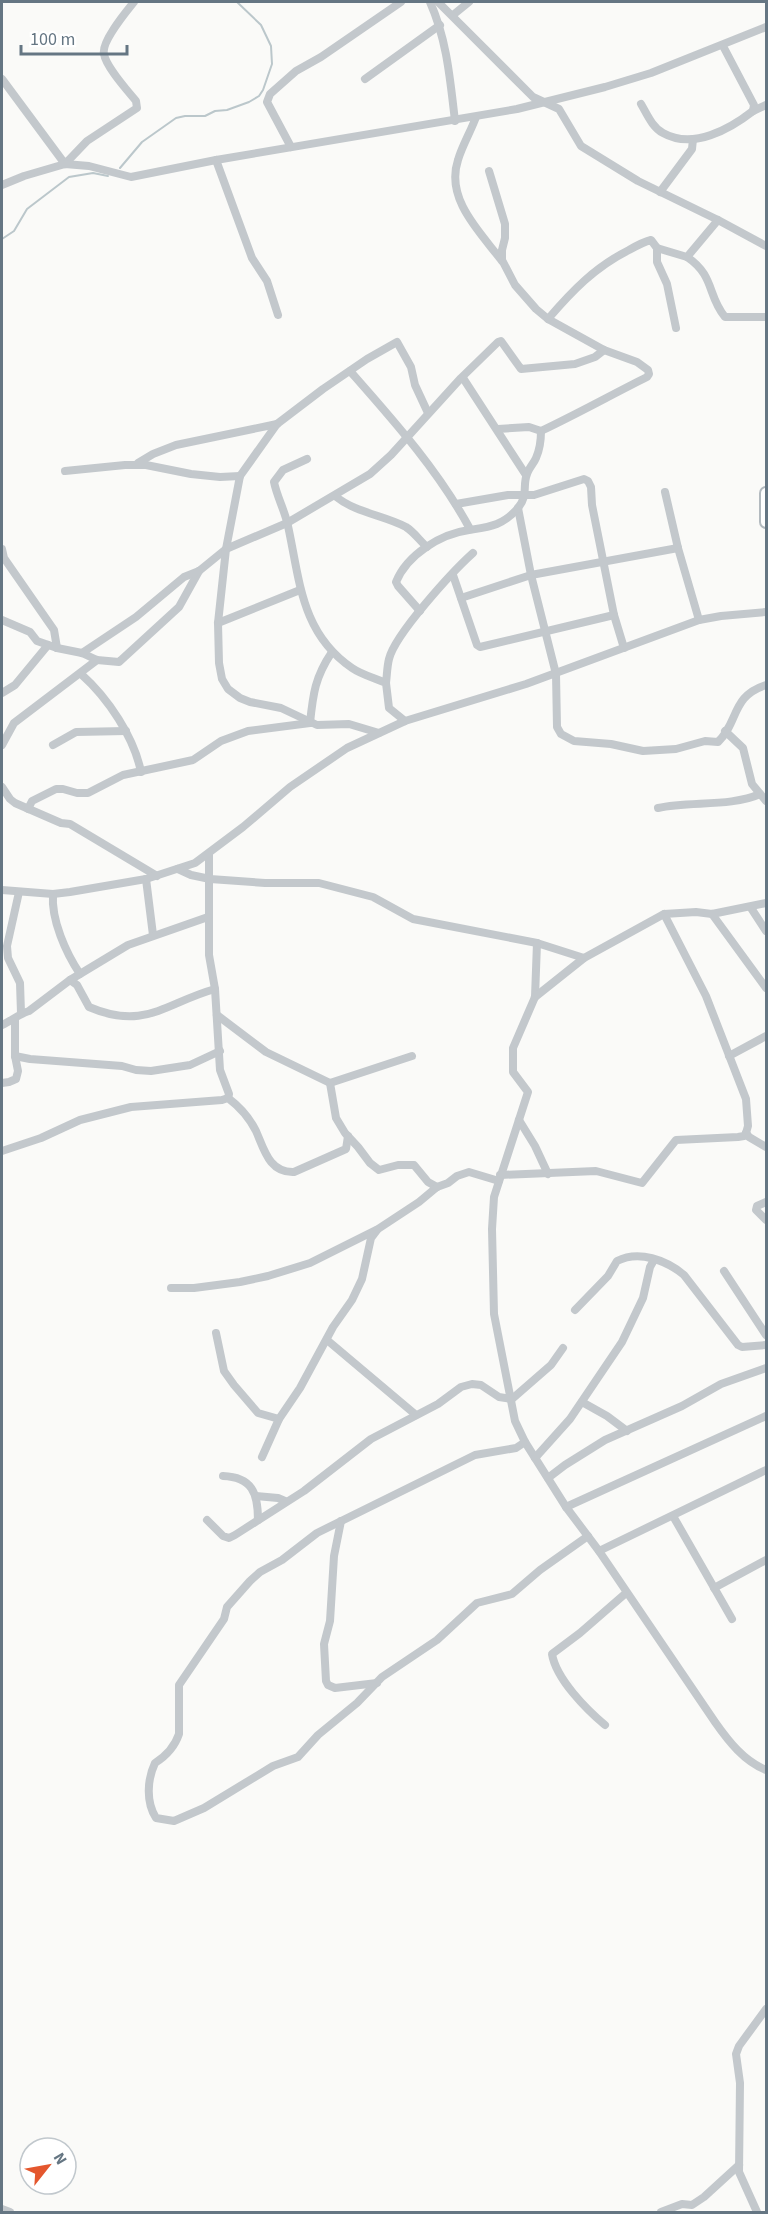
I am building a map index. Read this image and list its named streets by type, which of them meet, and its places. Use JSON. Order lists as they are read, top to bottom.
{
  "scale_bar": "100 m",
  "north": "top right"
}
